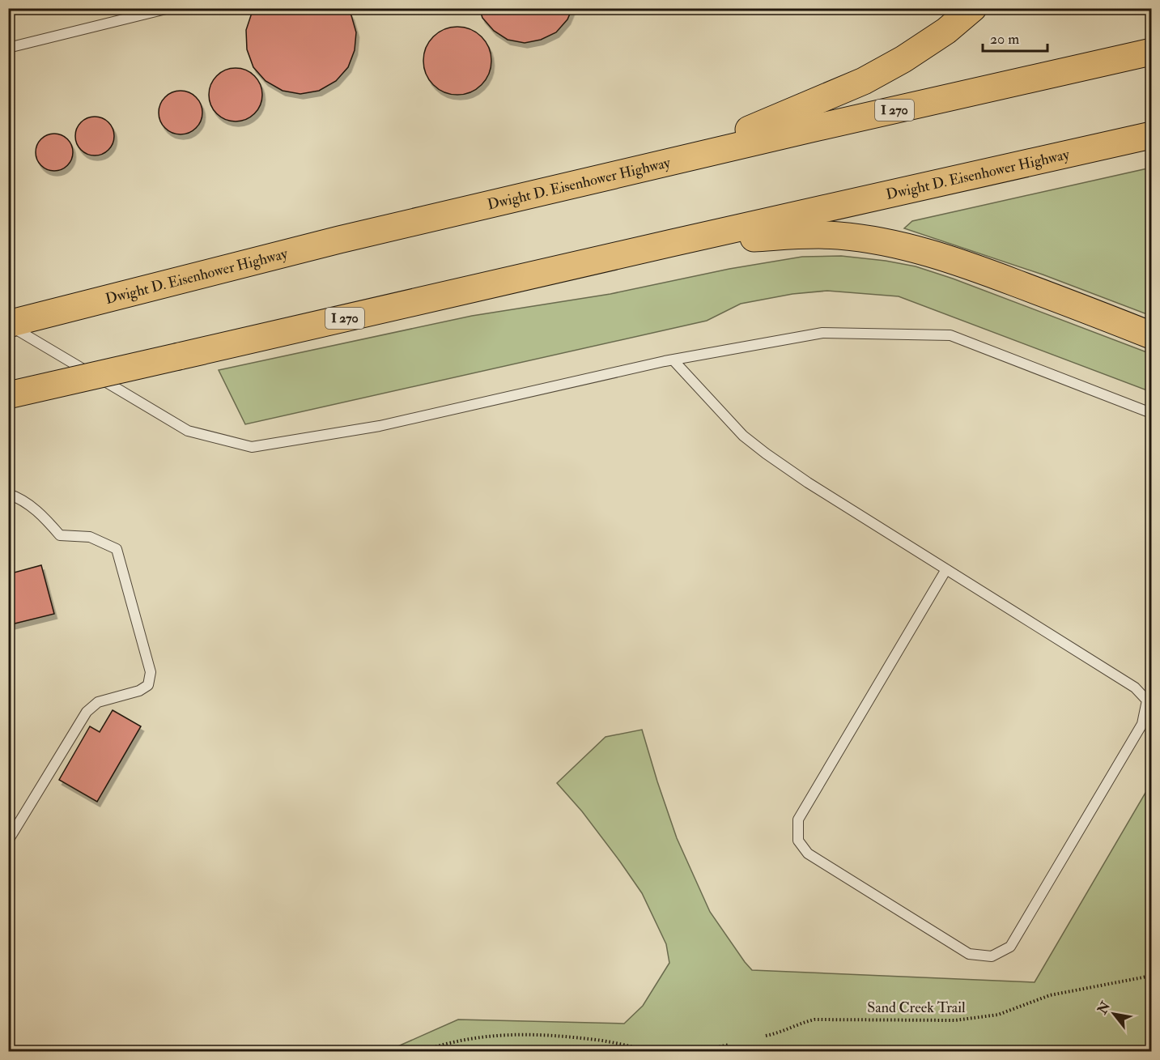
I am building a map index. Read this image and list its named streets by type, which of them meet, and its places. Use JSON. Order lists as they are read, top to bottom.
{
  "streets": {
    "highway": ["I 270", "Dwight D. Eisenhower Highway"],
    "path": ["Sand Creek Trail"]
  },
  "scale_bar": "20 m",
  "north": "top left"
}
